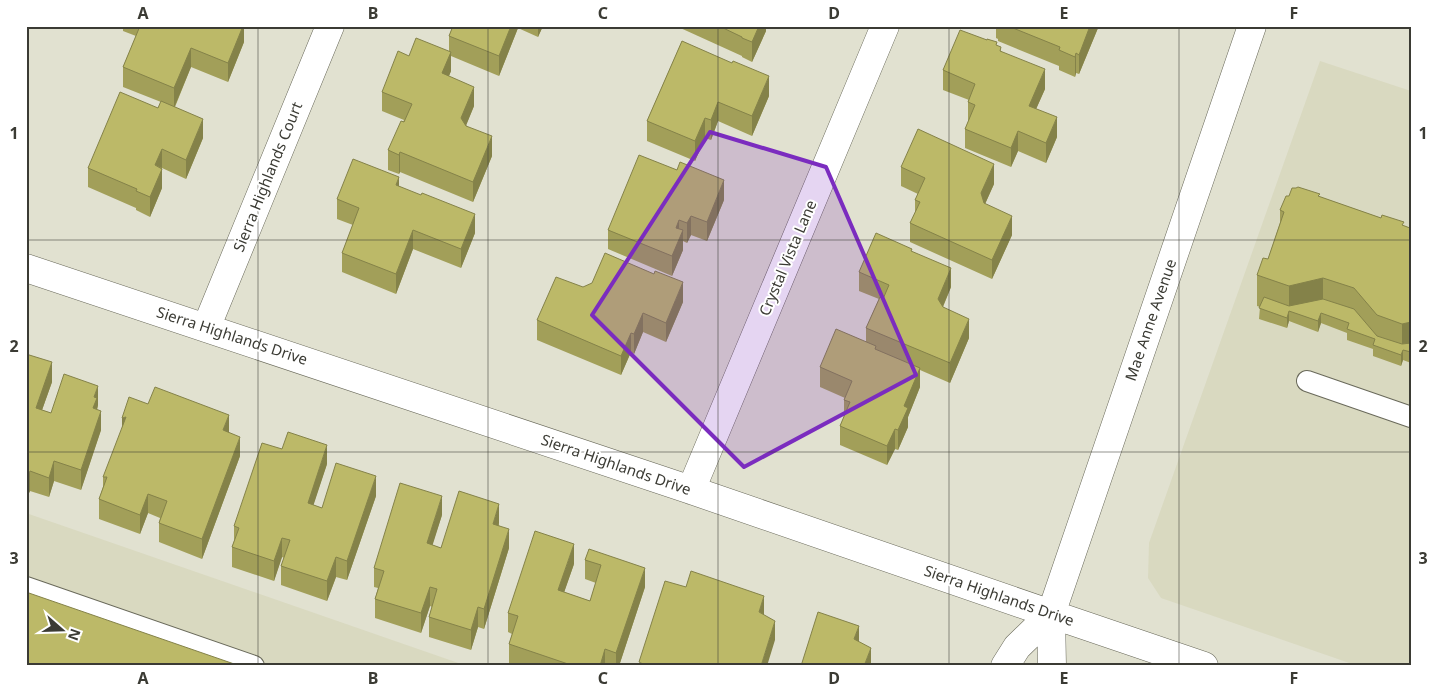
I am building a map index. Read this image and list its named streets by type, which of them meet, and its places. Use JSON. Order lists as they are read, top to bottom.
{
  "streets": {
    "street": [
      "Sierra Highlands Court",
      "Crystal Vista Lane",
      "Mae Anne Avenue",
      "Sierra Highlands Drive"
    ]
  },
  "crossings": [
    ["Sierra Highlands Court", "Sierra Highlands Drive"],
    ["Crystal Vista Lane", "Sierra Highlands Drive"],
    ["Mae Anne Avenue", "Sierra Highlands Drive"]
  ],
  "north": "right",
  "grid": {
    "columns": [
      "A",
      "B",
      "C",
      "D",
      "E",
      "F"
    ],
    "rows": ["1", "2", "3"]
  }
}
